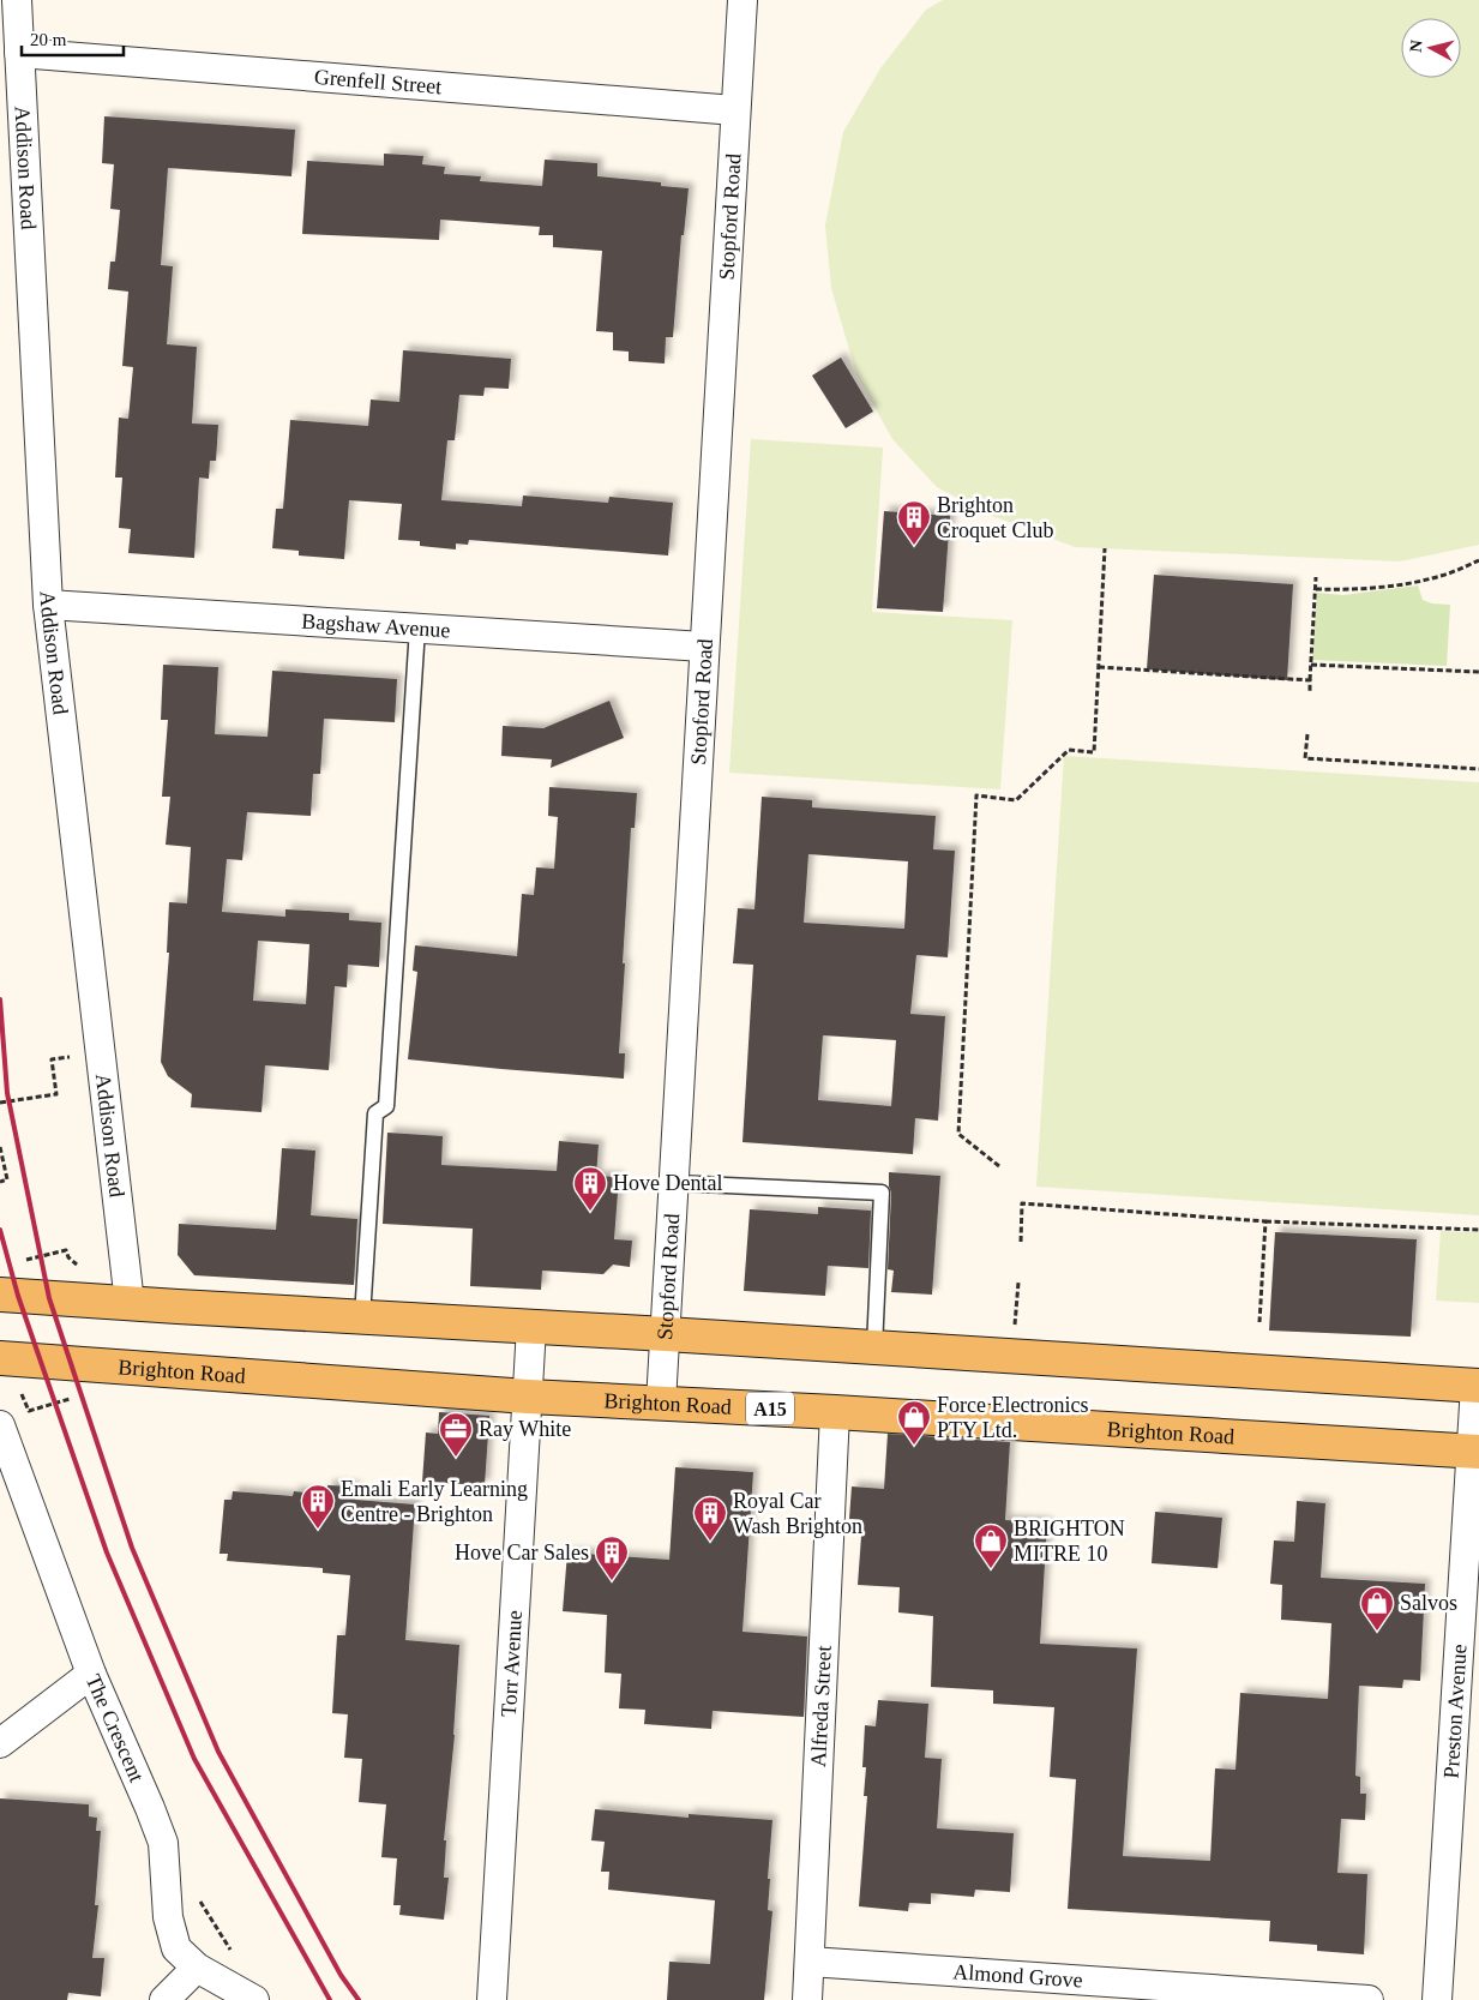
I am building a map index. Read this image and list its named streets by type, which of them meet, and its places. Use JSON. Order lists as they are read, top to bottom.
{
  "streets": {
    "main road": ["Brighton Road", "A15"],
    "street": [
      "Grenfell Street",
      "Addison Road",
      "Stopford Road",
      "Bagshaw Avenue",
      "Torr Avenue",
      "Alfreda Street",
      "Preston Avenue",
      "The Crescent",
      "Almond Grove"
    ]
  },
  "crossings": [
    ["Grenfell Street", "Addison Road"],
    ["Grenfell Street", "Stopford Road"],
    ["Addison Road", "Bagshaw Avenue"],
    ["Stopford Road", "Bagshaw Avenue"],
    ["Stopford Road", "Brighton Road"],
    ["Brighton Road", "Torr Avenue"],
    ["Brighton Road", "Alfreda Street"],
    ["Brighton Road", "Preston Avenue"],
    ["Alfreda Street", "Almond Grove"]
  ],
  "places": {
    "building": [
      "Brighton Croquet Club",
      "Hove Dental",
      "Emali Early Learning Centre - Brighton",
      "Royal Car Wash Brighton",
      "Hove Car Sales"
    ],
    "shop": ["Force Electronics PTY Ltd.", "BRIGHTON MITRE 10", "Salvos"],
    "office": ["Ray White"]
  },
  "scale_bar": "20 m",
  "north": "left"
}
